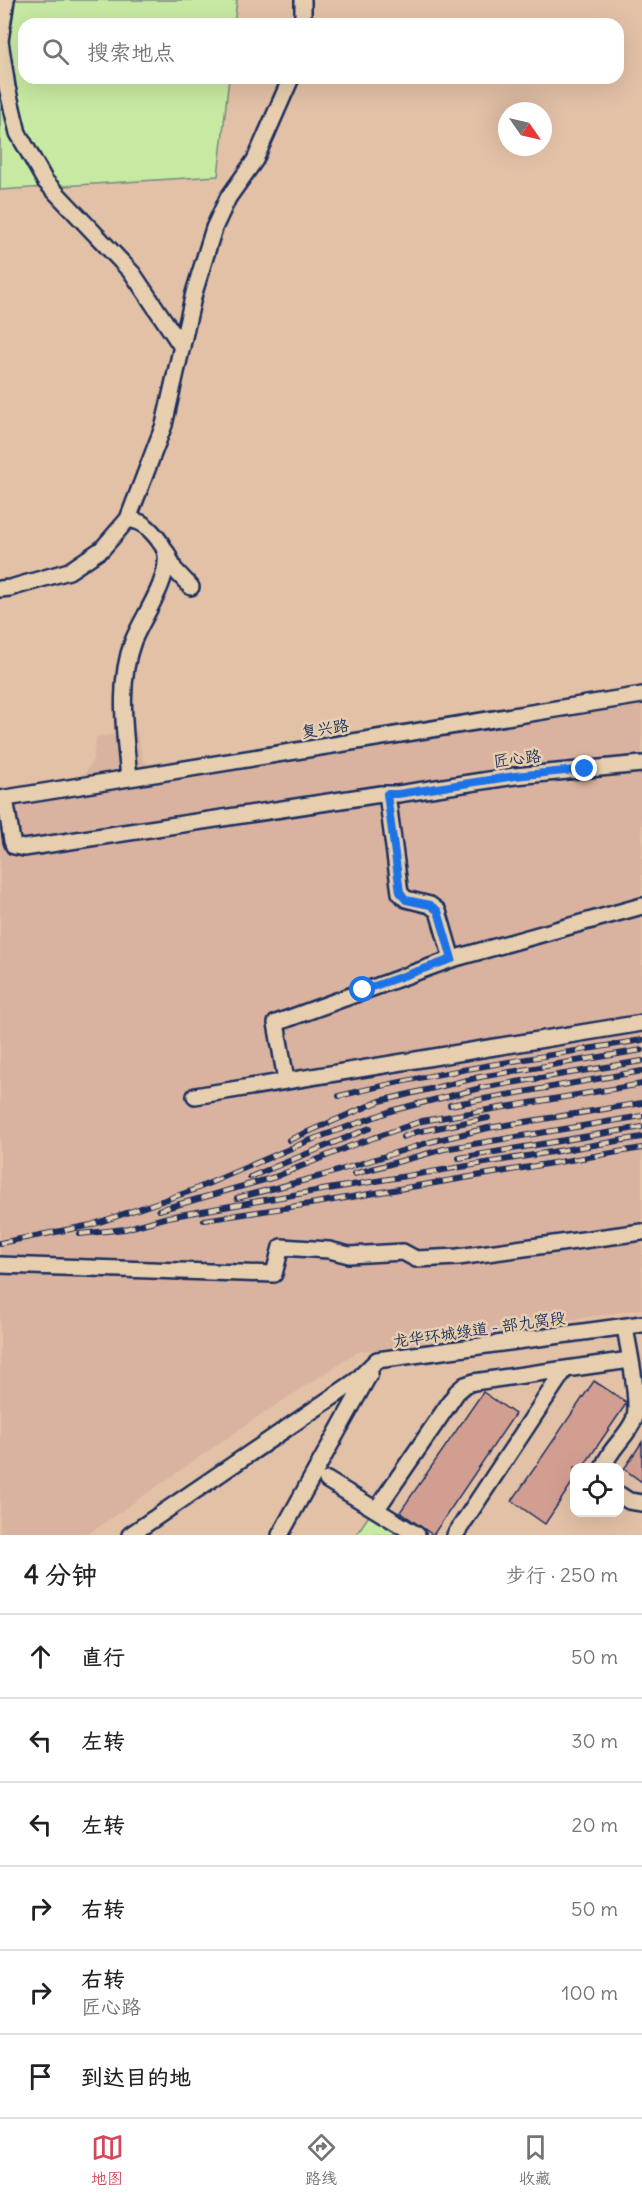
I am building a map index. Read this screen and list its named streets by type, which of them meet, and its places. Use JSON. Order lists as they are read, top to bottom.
{
  "streets": {
    "street": ["复兴路", "匠心路", "龙华环城绿道 - 部九窝段"]
  },
  "crossings": [
    ["复兴路", "匠心路"]
  ],
  "north": "bottom right",
  "page": {
    "search": "搜索地点",
    "heading": ["4 分钟", "步行 · 250 m"],
    "list": [
      ["直行", "50 m"],
      ["左转", "30 m"],
      ["左转", "20 m"],
      ["右转", "50 m"],
      ["右转", "匠心路", "100 m"],
      "到达目的地"
    ],
    "nav": ["地图", "路线", "收藏"]
  }
}
